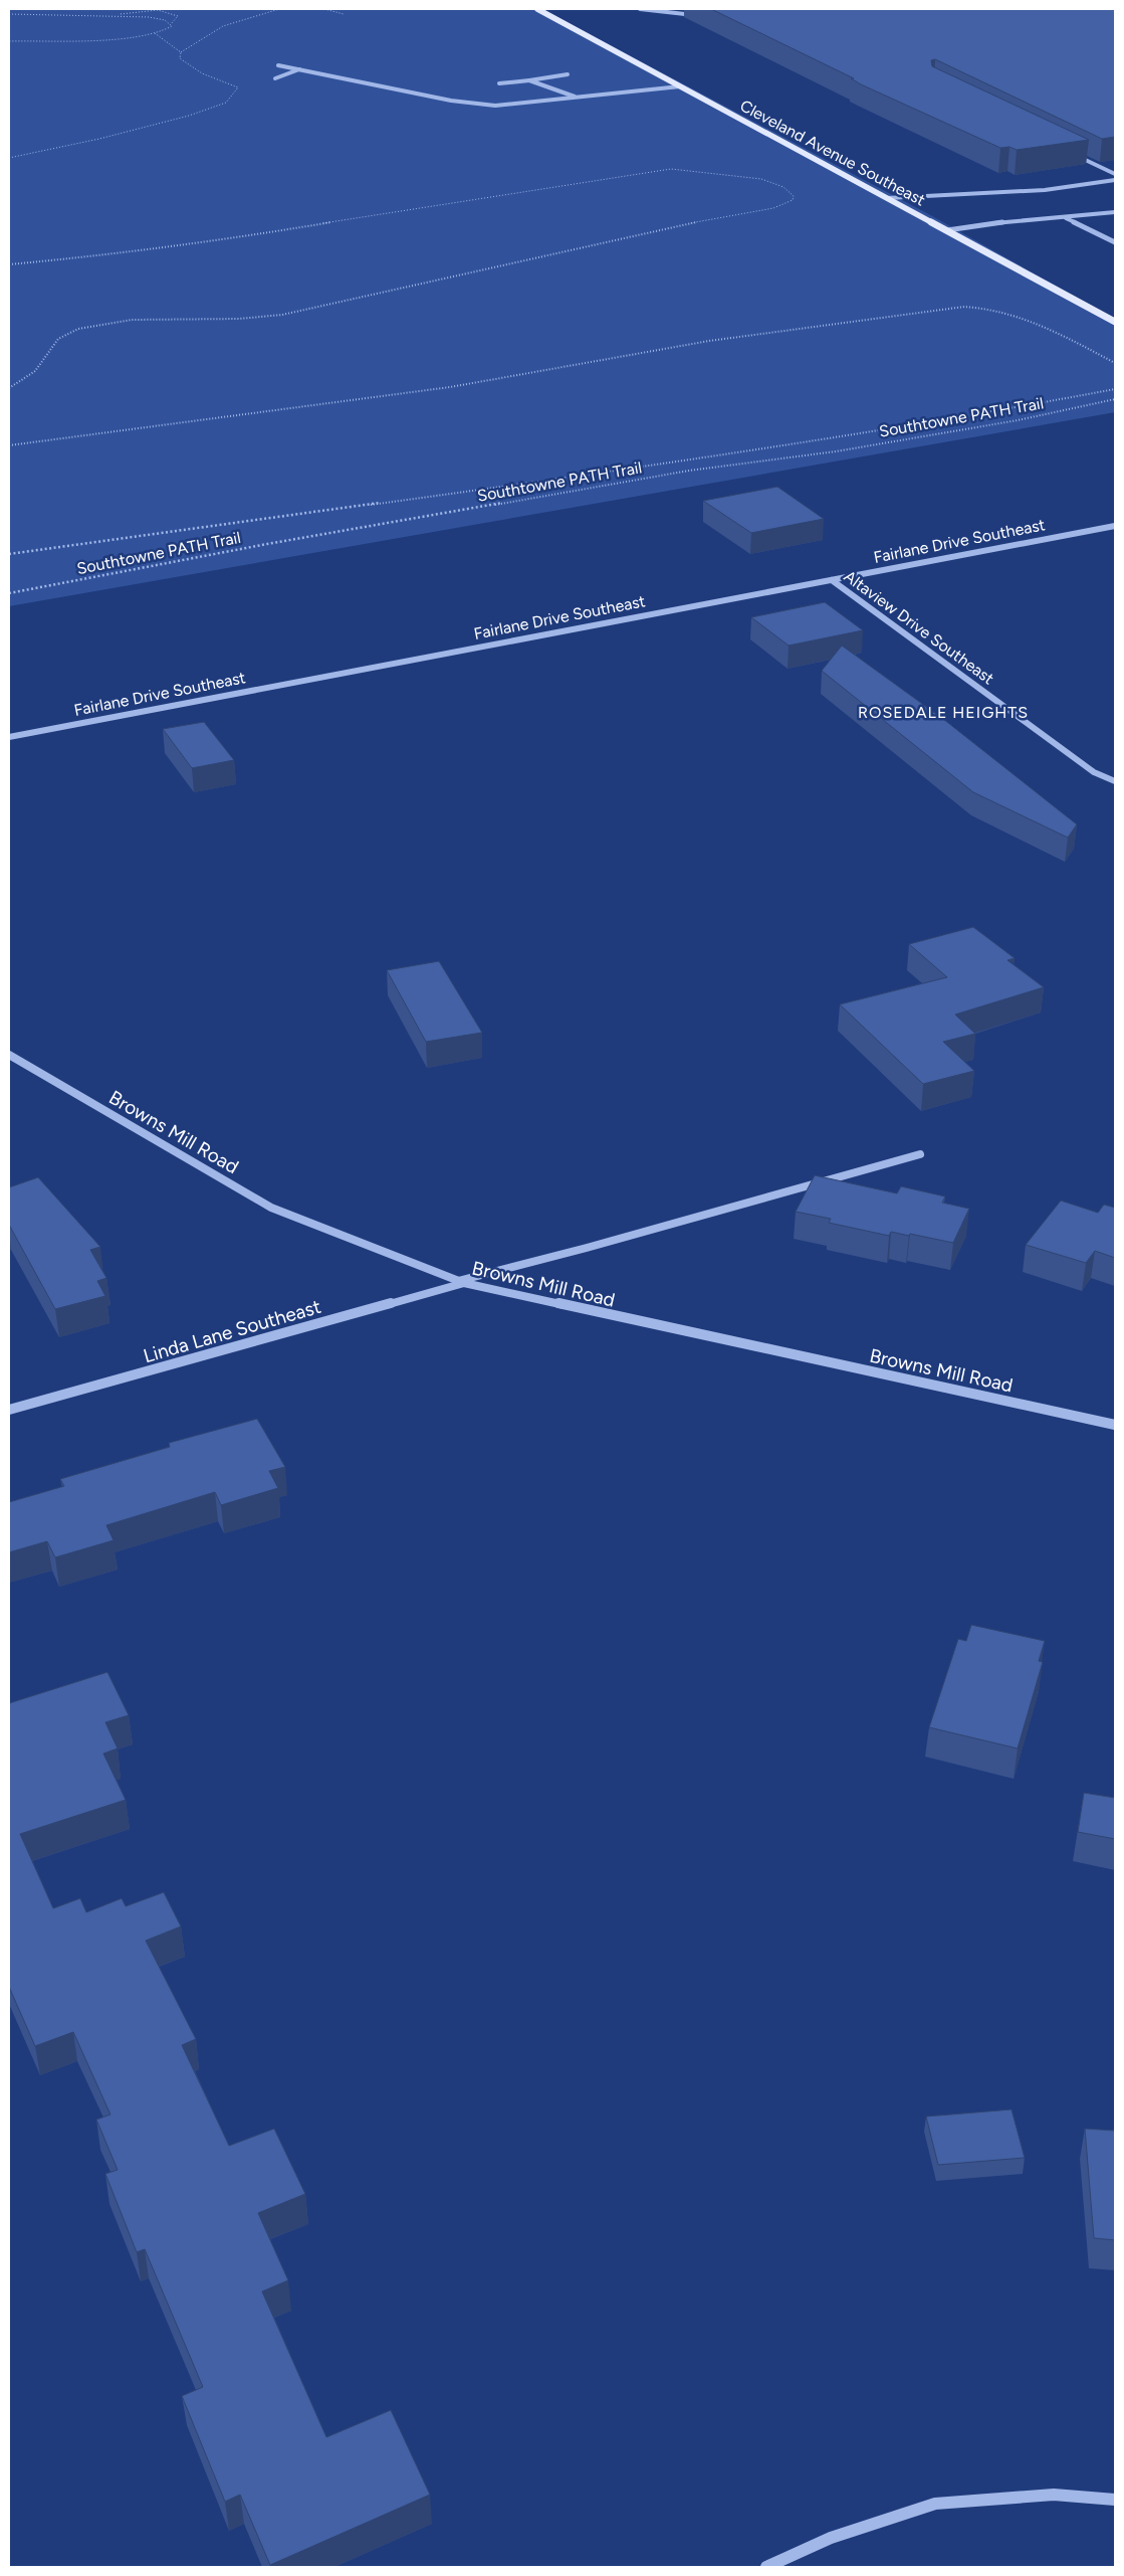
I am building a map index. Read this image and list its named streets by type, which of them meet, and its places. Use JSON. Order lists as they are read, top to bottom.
{
  "streets": {
    "main road": ["Cleveland Avenue Southeast"],
    "street": [
      "Fairlane Drive Southeast",
      "Altaview Drive Southeast",
      "Browns Mill Road",
      "Linda Lane Southeast"
    ],
    "path": ["Southtowne PATH Trail"]
  },
  "crossings": [
    ["Fairlane Drive Southeast", "Altaview Drive Southeast"],
    ["Browns Mill Road", "Linda Lane Southeast"]
  ],
  "districts": ["ROSEDALE HEIGHTS"]
}
